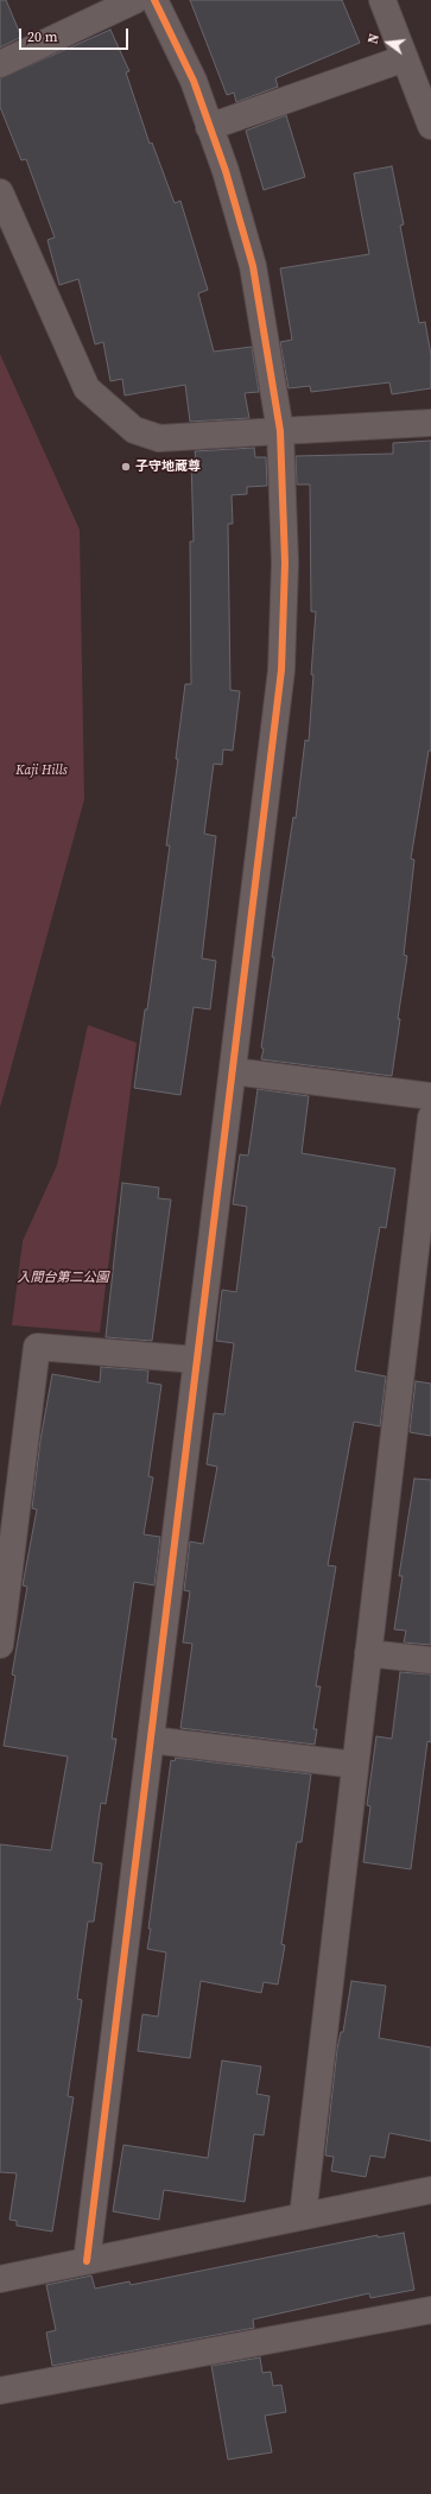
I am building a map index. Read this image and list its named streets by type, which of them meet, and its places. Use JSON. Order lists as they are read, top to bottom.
{
  "parks": ["Kaji Hills", "入間台第二公園"],
  "places": ["子守地蔵尊"],
  "scale_bar": "20 m",
  "north": "left"
}
